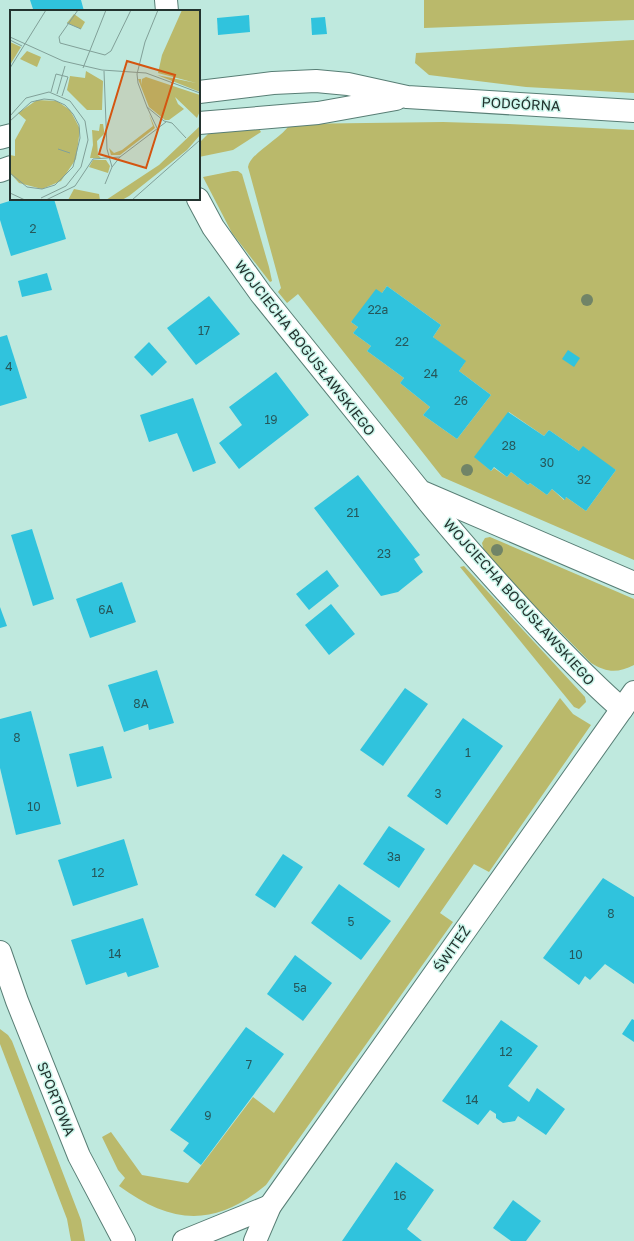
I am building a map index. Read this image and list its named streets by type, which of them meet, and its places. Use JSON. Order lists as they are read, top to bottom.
{
  "streets": {
    "street": [
      "PODGÓRNA",
      "WOJCIECHA BOGUSŁAWSKIEGO",
      "ŚWITEŹ",
      "SPORTOWA"
    ]
  },
  "crossings": [
    ["WOJCIECHA BOGUSŁAWSKIEGO", "ŚWITEŹ"]
  ],
  "house_numbers": [
    "2",
    "22a",
    "17",
    "22",
    "4",
    "24",
    "26",
    "19",
    "28",
    "30",
    "32",
    "21",
    "23",
    "6A",
    "8A",
    "8",
    "1",
    "3",
    "10",
    "3a",
    "12",
    "8",
    "5",
    "14",
    "10",
    "5a",
    "12",
    "7",
    "14",
    "9",
    "16"
  ]
}
